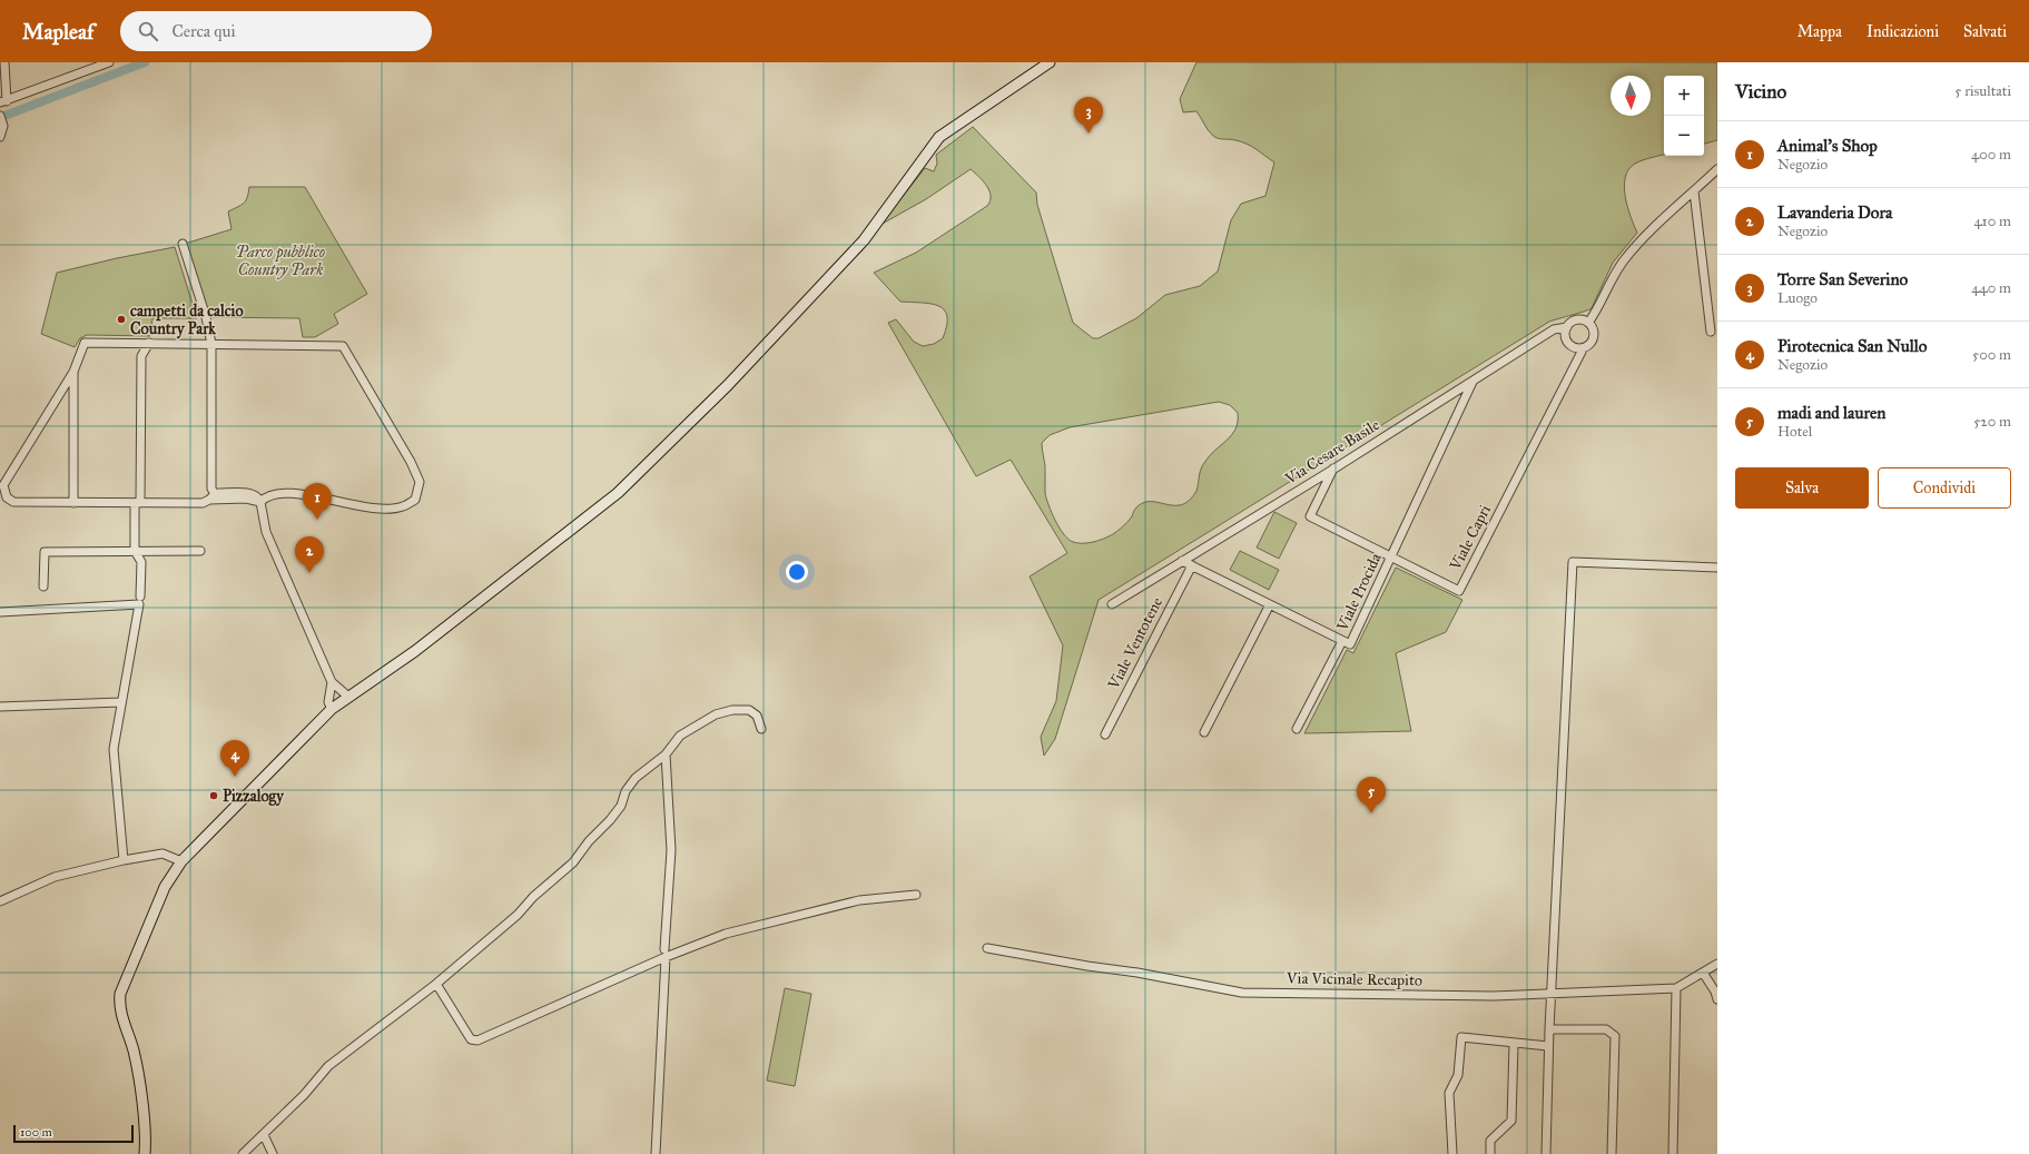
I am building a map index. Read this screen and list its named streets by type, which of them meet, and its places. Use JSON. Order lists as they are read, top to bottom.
{
  "streets": {
    "street": [
      "Via Cesare Basile",
      "Viale Capri",
      "Viale Procida",
      "Viale Ventotene",
      "Via Vicinale Recapito"
    ]
  },
  "crossings": [
    ["Via Cesare Basile", "Viale Capri"],
    ["Via Cesare Basile", "Viale Procida"],
    ["Viale Capri", "Viale Procida"],
    ["Viale Procida", "Viale Ventotene"]
  ],
  "parks": ["Parco pubblico Country Park"],
  "places": ["campetti da calcio Country Park", "Pizzalogy"],
  "scale_bar": "100 m",
  "north": "bottom",
  "page": {
    "header": "Mapleaf",
    "search": "Cerca qui",
    "nav": ["Mappa", "Indicazioni", "Salvati"],
    "heading": ["Vicino", "5 risultati"],
    "map_buttons": ["+", "−"],
    "pins": [
      "3",
      "1",
      "2",
      "4",
      "5"
    ],
    "list": [
      {
        "mark": "1",
        "name": "Animal's Shop",
        "note": "Negozio",
        "value": "400 m"
      },
      {
        "mark": "2",
        "name": "Lavanderia Dora",
        "note": "Negozio",
        "value": "410 m"
      },
      {
        "mark": "3",
        "name": "Torre San Severino",
        "note": "Luogo",
        "value": "440 m"
      },
      {
        "mark": "4",
        "name": "Pirotecnica San Nullo",
        "note": "Negozio",
        "value": "500 m"
      },
      {
        "mark": "5",
        "name": "madi and lauren",
        "note": "Hotel",
        "value": "520 m"
      }
    ],
    "buttons": ["Salva", "Condividi"],
    "scale": "100 m"
  }
}
